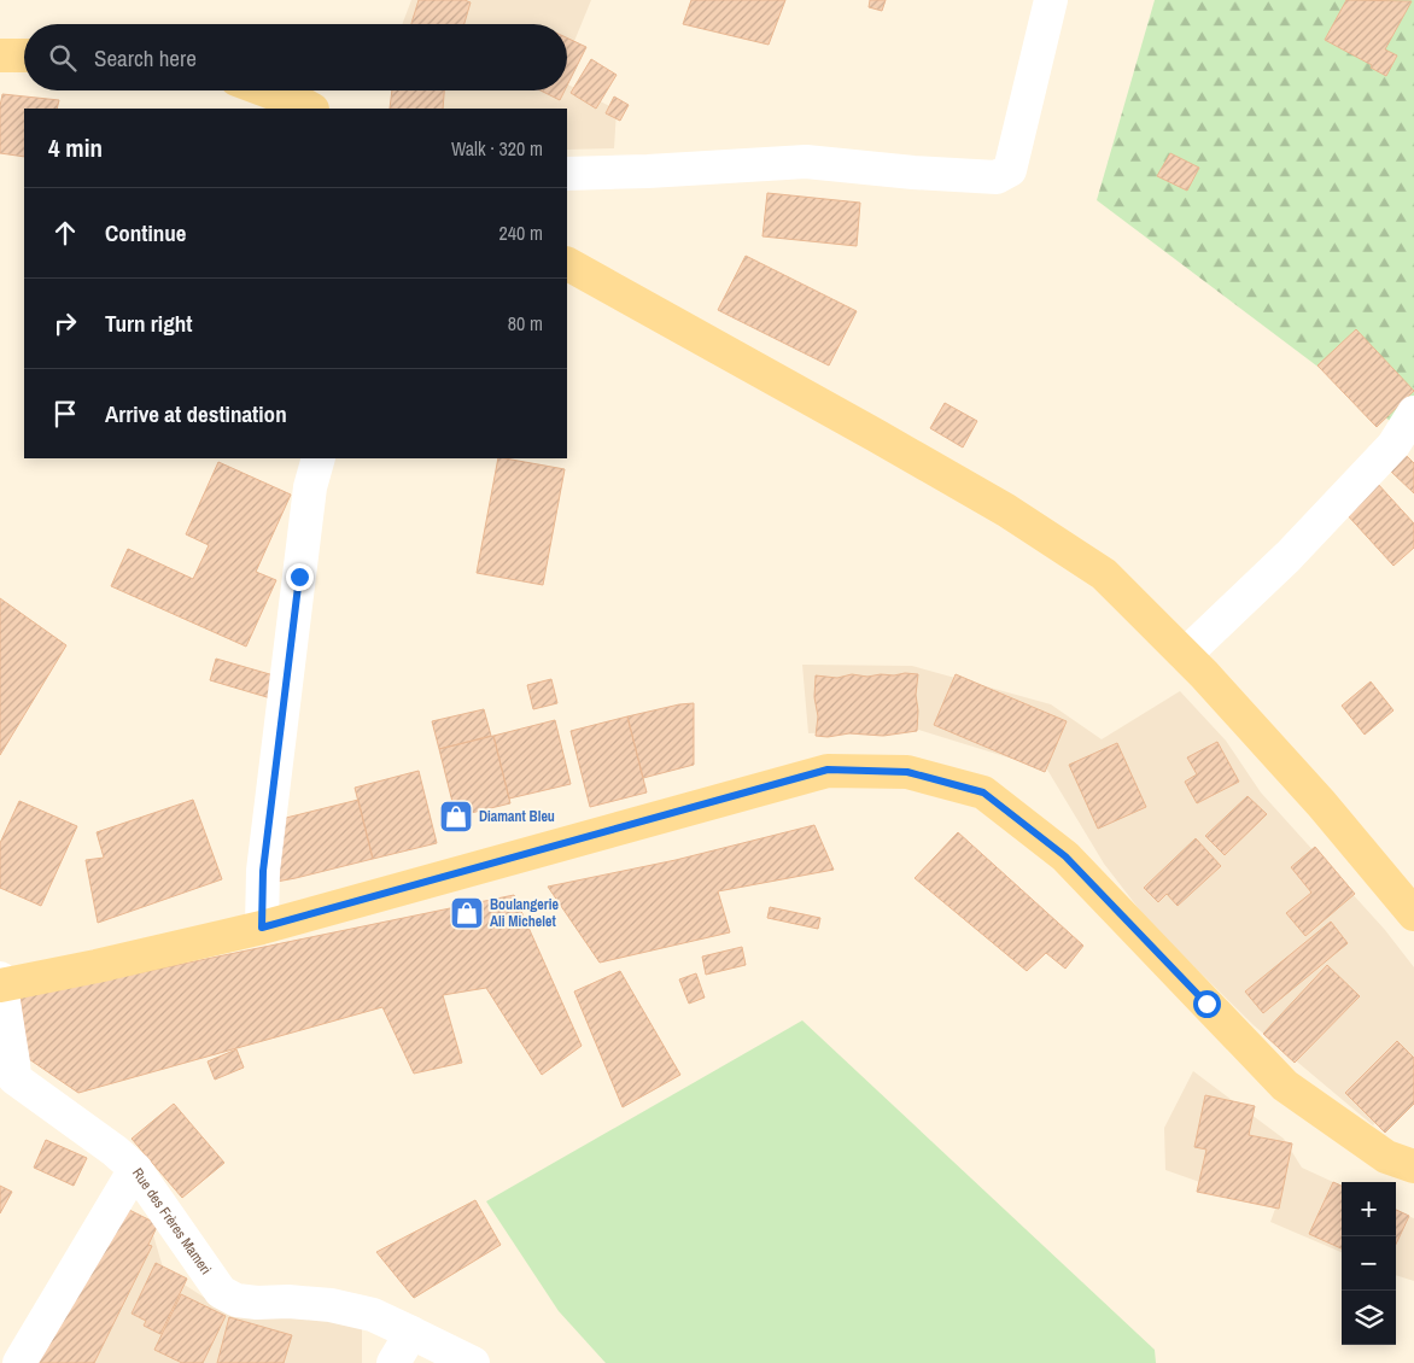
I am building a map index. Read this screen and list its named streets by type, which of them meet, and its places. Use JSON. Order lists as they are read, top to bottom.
{
  "streets": {
    "street": ["Rue des Frères Mameri"]
  },
  "places": {
    "shop": ["Diamant Bleu", "Boulangerie Ali Michelet"]
  },
  "page": {
    "search": "Search here",
    "heading": ["4 min", "Walk · 320 m"],
    "list": [
      ["Continue", "240 m"],
      ["Turn right", "80 m"],
      "Arrive at destination"
    ],
    "map_buttons": ["+", "−"]
  }
}
